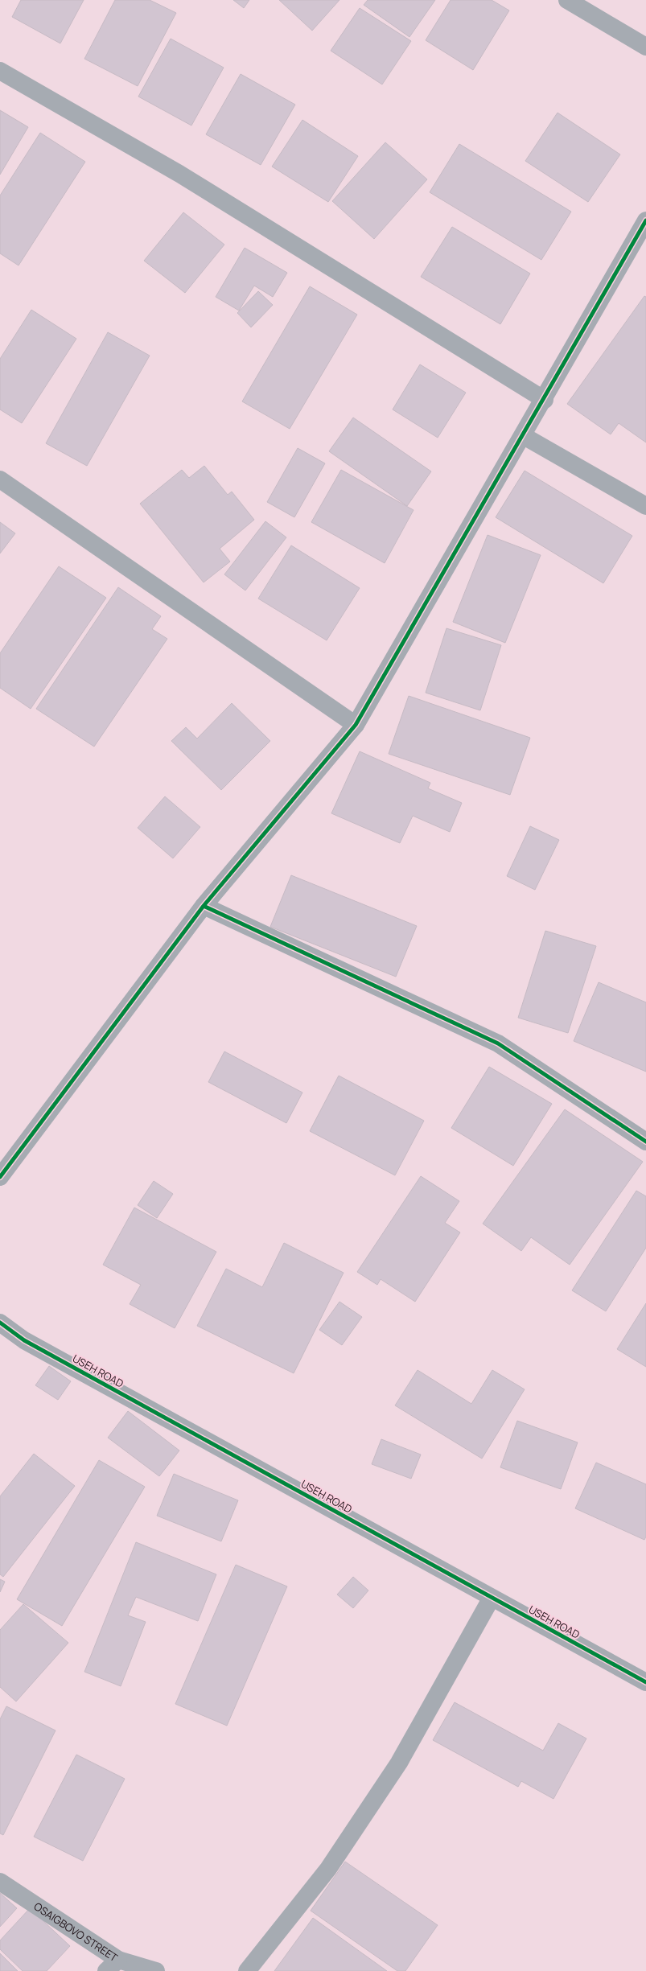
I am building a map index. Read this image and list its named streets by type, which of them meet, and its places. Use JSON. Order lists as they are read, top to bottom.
{
  "streets": {
    "street": ["USEH ROAD", "OSAIGBOVO STREET"]
  }
}
